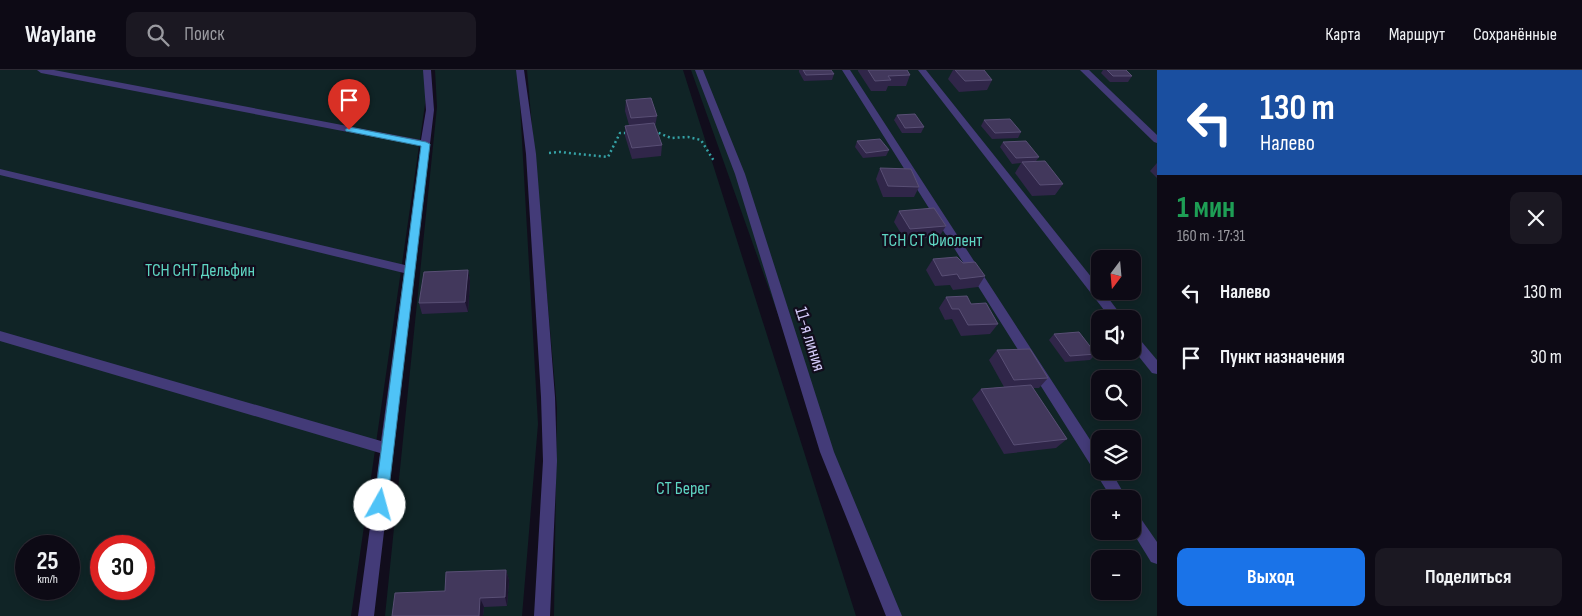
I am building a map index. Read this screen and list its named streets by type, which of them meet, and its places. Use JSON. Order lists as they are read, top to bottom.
{
  "streets": {
    "street": ["11-я линия"]
  },
  "parks": ["ТСН СТ Фиолент", "ТСН СНТ Дельфин", "СТ Берег"],
  "north": "bottom",
  "page": {
    "header": "Waylane",
    "search": "Поиск",
    "nav": ["Карта", "Маршрут", "Сохранённые"],
    "turn": ["130 m", "Налево"],
    "heading": ["1 мин", "160 m · 17:31"],
    "map_buttons": ["+", "−"],
    "list": [
      {
        "name": "Налево",
        "value": "130 m"
      },
      {
        "name": "Пункт назначения",
        "value": "30 m"
      }
    ],
    "speed": "25 km/h",
    "limit": "30",
    "buttons": ["Выход", "Поделиться"]
  }
}
